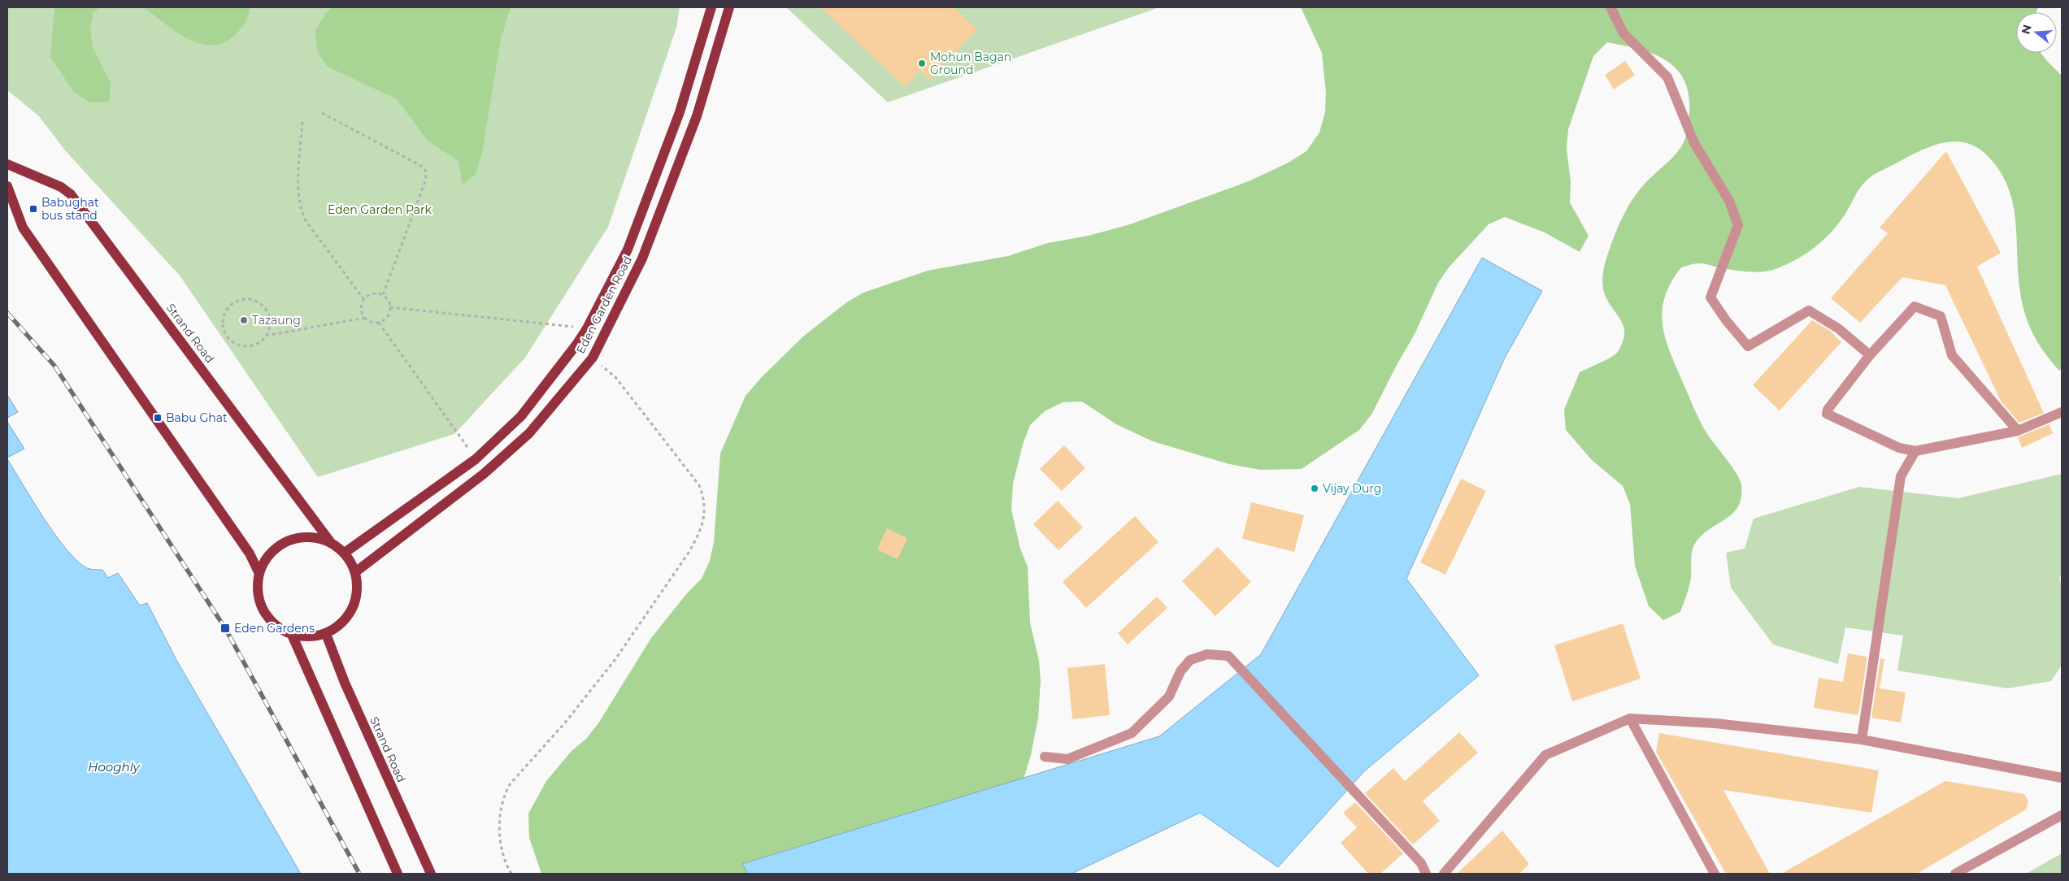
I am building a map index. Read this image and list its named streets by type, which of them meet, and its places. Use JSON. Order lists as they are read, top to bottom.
{
  "streets": {
    "main road": ["Eden Garden Road", "Strand Road"]
  },
  "crossings": [
    ["Eden Garden Road", "Strand Road"]
  ],
  "water": ["Hooghly"],
  "parks": ["Eden Garden Park"],
  "places": {
    "other": ["Mohun Bagan Ground", "Tazaung", "Vijay Durg"],
    "transit": ["Babughat bus stand", "Babu Ghat", "Eden Gardens"]
  },
  "north": "left"
}
